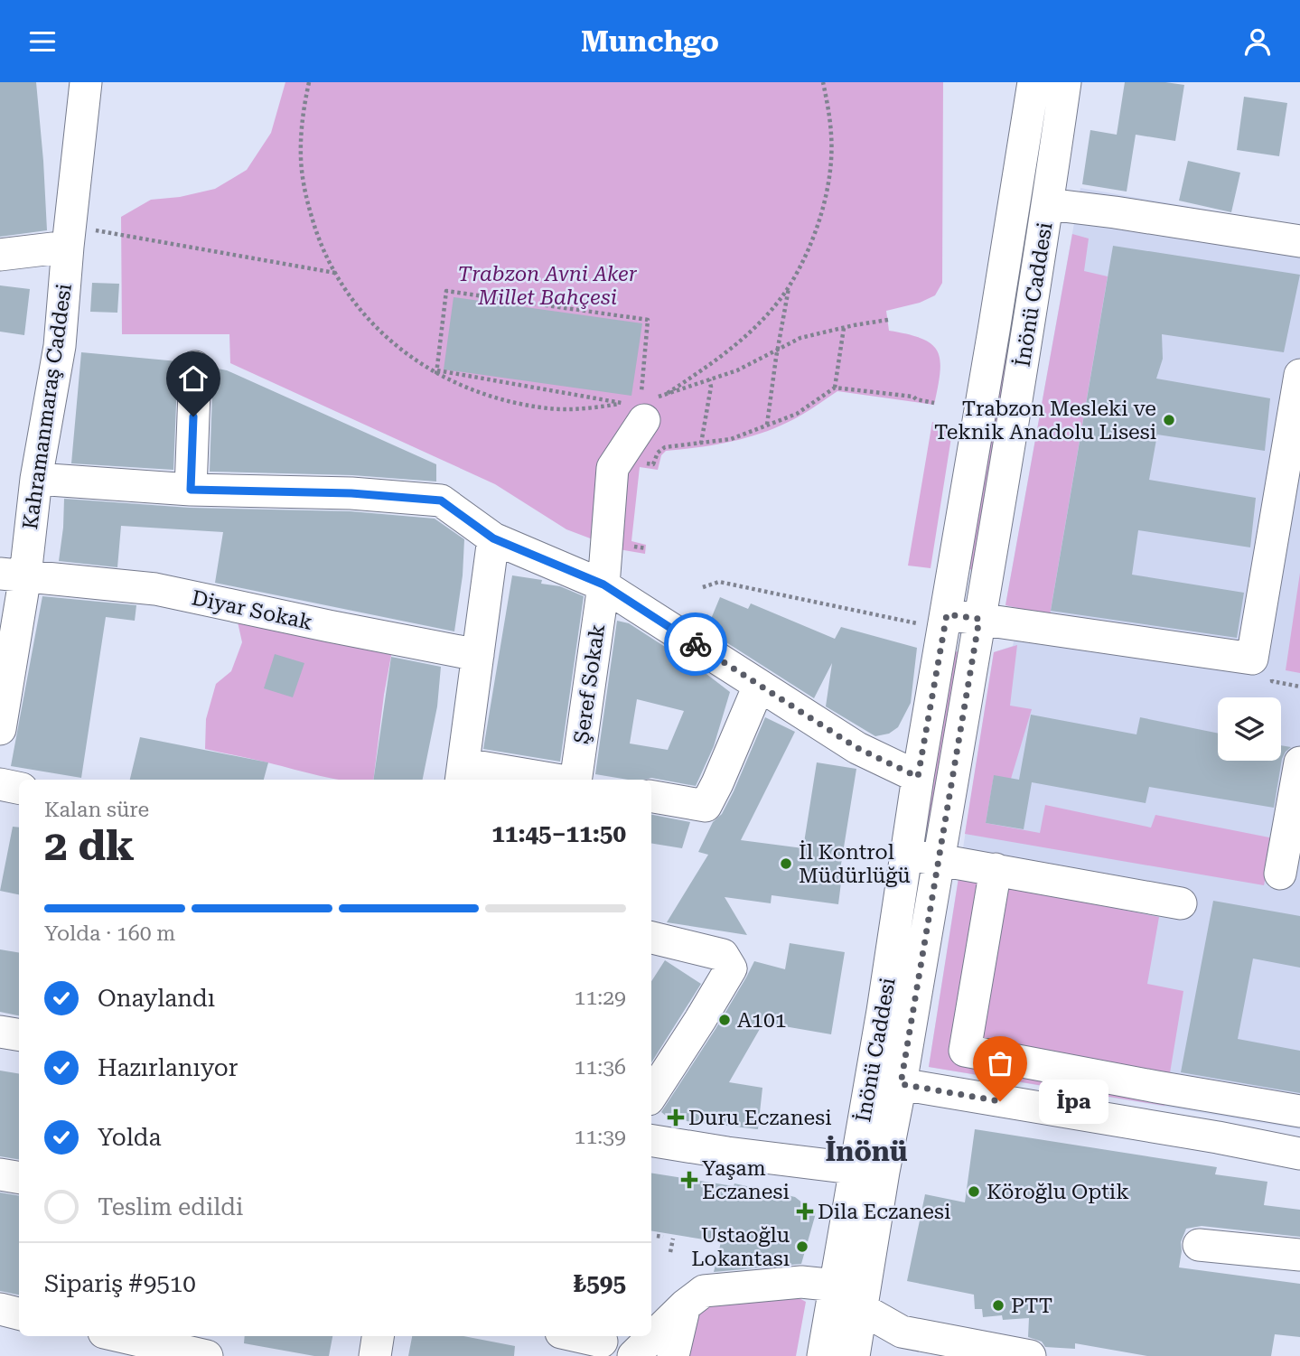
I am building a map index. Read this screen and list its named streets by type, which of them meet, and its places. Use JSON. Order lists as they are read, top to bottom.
{
  "streets": {
    "street": [
      "İnönü Caddesi",
      "Kahramanmaraş Caddesi",
      "Diyar Sokak",
      "Şeref Sokak"
    ]
  },
  "crossings": [
    ["Kahramanmaraş Caddesi", "Diyar Sokak"]
  ],
  "districts": ["İnönü"],
  "parks": ["Trabzon Avni Aker Millet Bahçesi"],
  "places": {
    "other": [
      "Trabzon Mesleki ve Teknik Anadolu Lisesi",
      "İl Kontrol Müdürlüğü",
      "A101",
      "İpa",
      "Köroğlu Optik",
      "Ustaoğlu Lokantası",
      "PTT"
    ],
    "health": ["Duru Eczanesi", "Yaşam Eczanesi", "Dila Eczanesi"]
  },
  "page": {
    "header": "Munchgo",
    "heading": ["2 dk", "Kalan süre", "11:45–11:50"],
    "panel": ["Sipariş #9510", "₺595"],
    "bar": "Yolda · 160 m",
    "list": [
      ["Onaylandı", "11:29"],
      ["Hazırlanıyor", "11:36"],
      ["Yolda", "11:39"],
      "Teslim edildi"
    ],
    "bubble": "İpa"
  }
}
